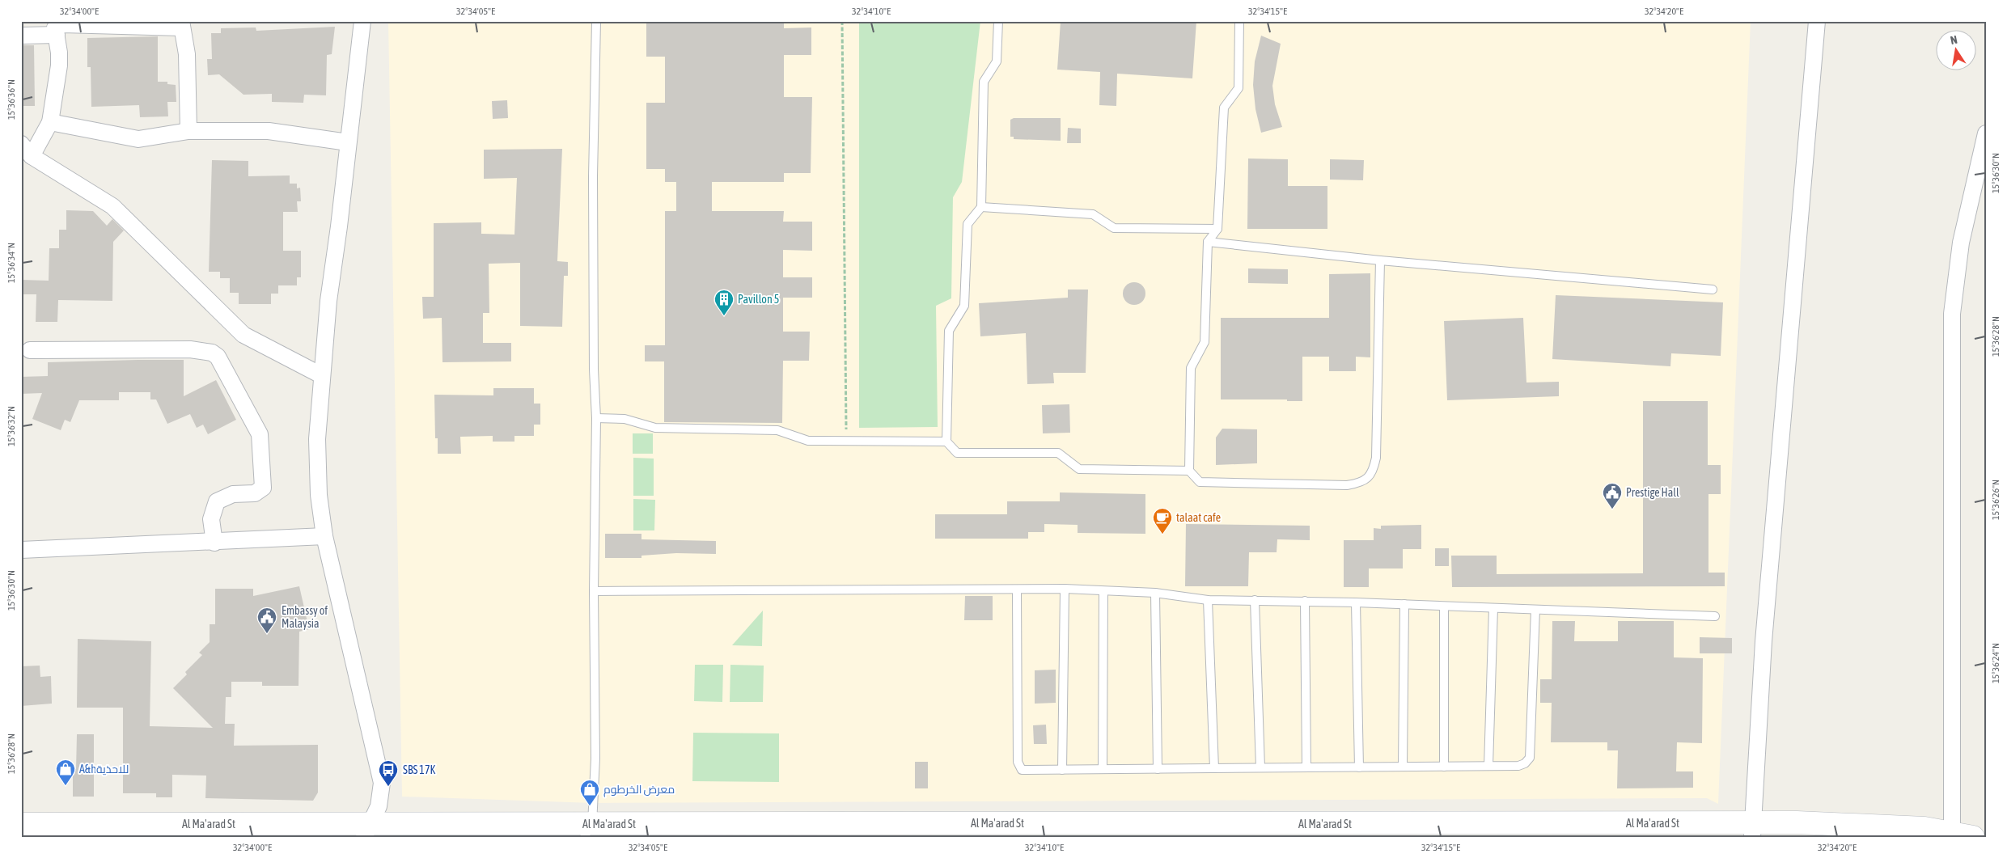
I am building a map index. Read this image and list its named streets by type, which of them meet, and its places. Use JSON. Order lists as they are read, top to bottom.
{
  "streets": {
    "main road": ["Al Ma'arad St"]
  },
  "places": {
    "building": ["Pavillon 5"],
    "public building": ["Prestige Hall", "Embassy of Malaysia"],
    "cafe": ["talaat cafe"],
    "shop": ["A&hللاحذية", "معرض الخرطوم"],
    "bus stop": ["SBS 17K"]
  },
  "north": "top",
  "coordinates": [
    "32°34'00\"E",
    "32°34'05\"E",
    "32°34'10\"E",
    "32°34'15\"E",
    "32°34'20\"E",
    "15°36'36\"N",
    "15°36'30\"N",
    "15°36'34\"N",
    "15°36'28\"N",
    "15°36'32\"N",
    "15°36'26\"N",
    "15°36'24\"N"
  ]
}
